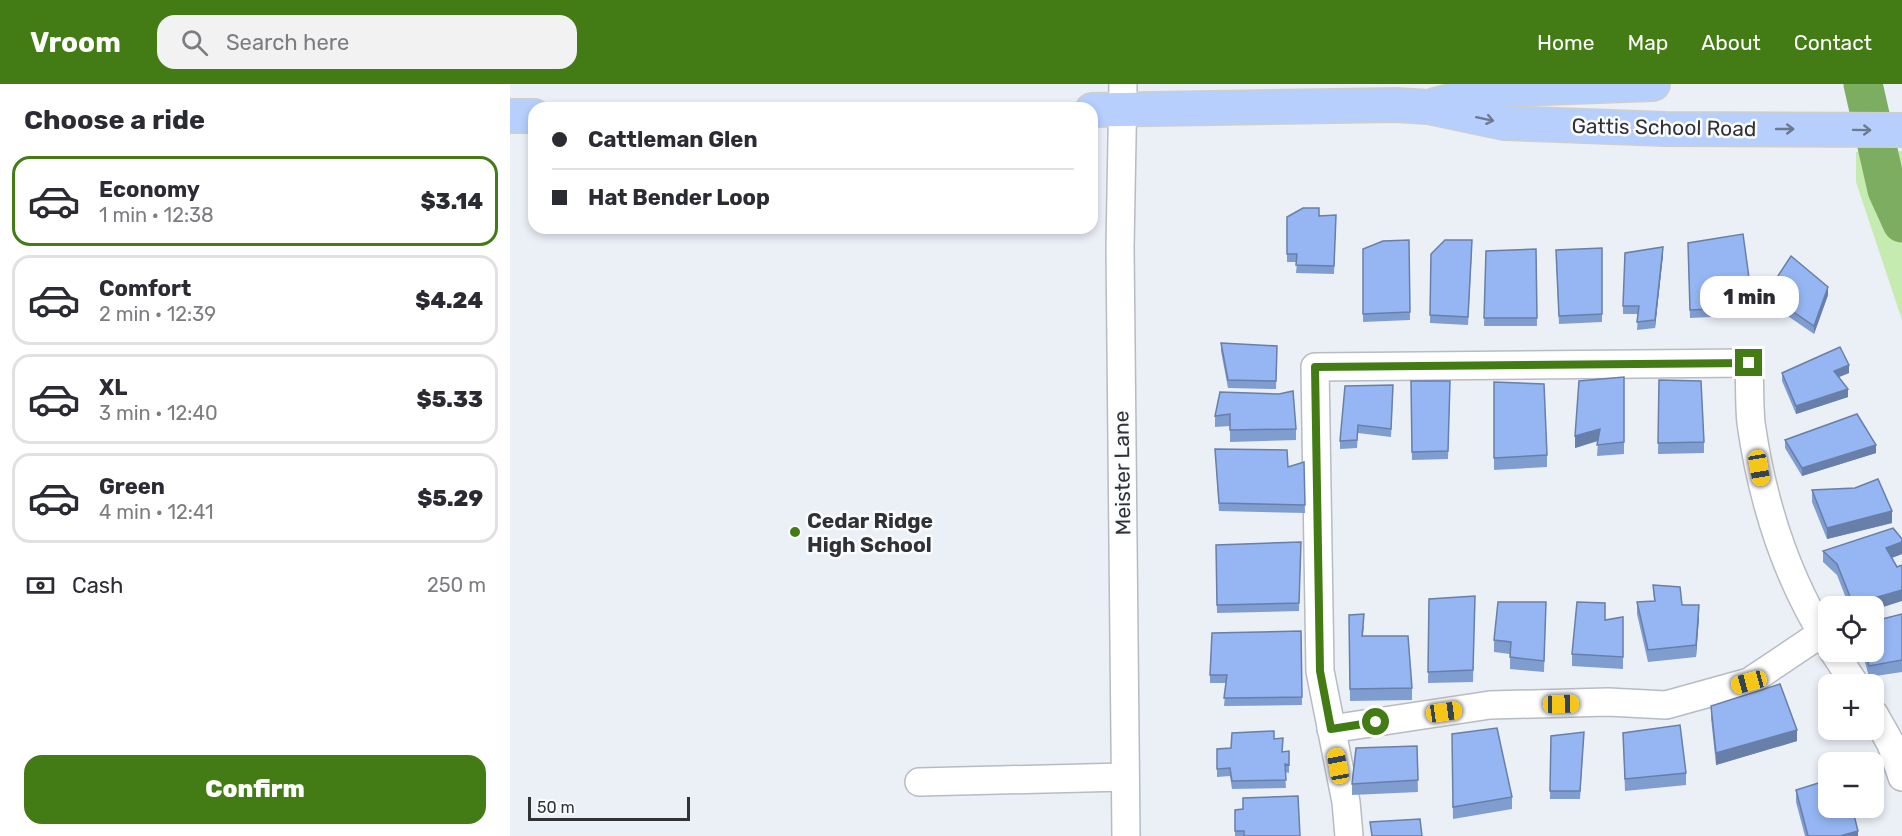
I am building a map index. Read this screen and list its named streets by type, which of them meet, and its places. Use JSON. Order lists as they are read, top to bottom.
{
  "streets": {
    "main road": ["Gattis School Road"],
    "street": ["Meister Lane"]
  },
  "crossings": [
    ["Gattis School Road", "Meister Lane"]
  ],
  "places": ["Cedar Ridge High School"],
  "scale_bar": "50 m",
  "page": {
    "header": "Vroom",
    "search": "Search here",
    "nav": [
      "Home",
      "Map",
      "About",
      "Contact"
    ],
    "heading": "Choose a ride",
    "banner": ["Cattleman Glen", "Hat Bender Loop"],
    "list": [
      {
        "name": "Economy",
        "note": "1 min · 12:38",
        "value": "$3.14"
      },
      {
        "name": "Comfort",
        "note": "2 min · 12:39",
        "value": "$4.24"
      },
      {
        "name": "XL",
        "note": "3 min · 12:40",
        "value": "$5.33"
      },
      {
        "name": "Green",
        "note": "4 min · 12:41",
        "value": "$5.29"
      }
    ],
    "bubble": "1 min",
    "pay": ["Cash", "250 m"],
    "map_buttons": ["+", "−"],
    "buttons": "Confirm",
    "scale": "50 m"
  }
}
